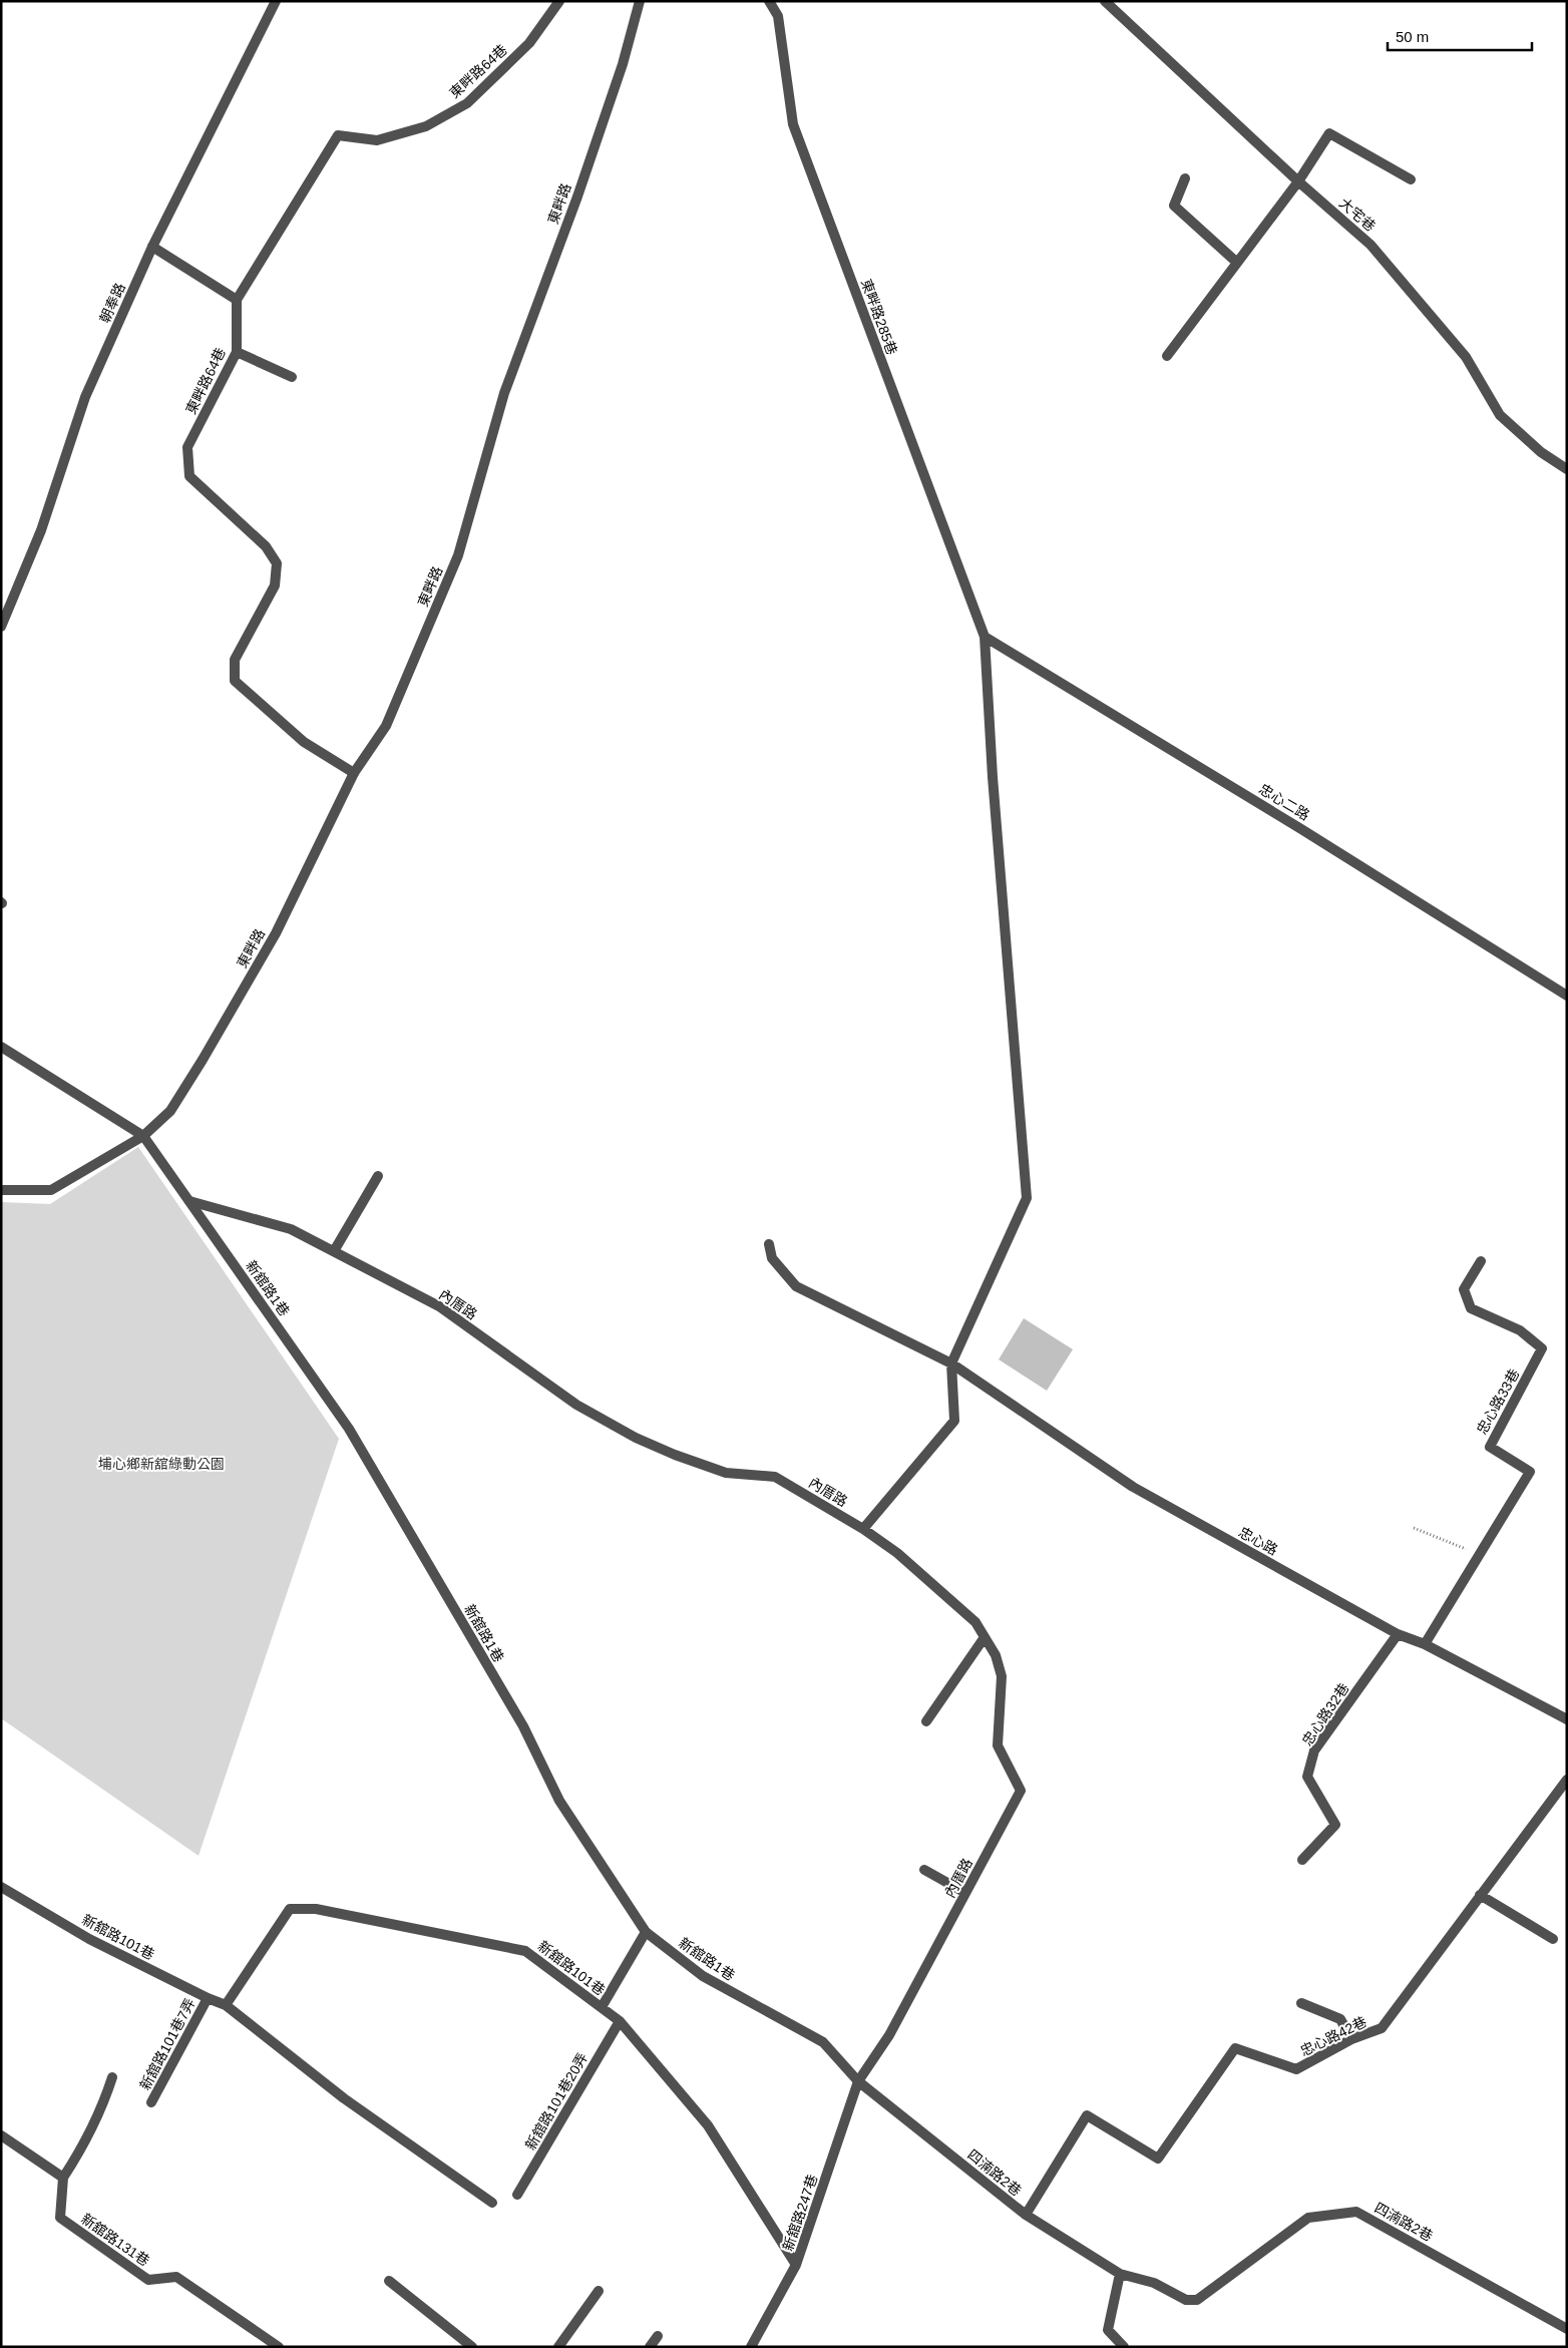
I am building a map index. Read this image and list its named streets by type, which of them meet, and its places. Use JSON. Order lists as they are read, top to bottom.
{
  "streets": {
    "street": [
      "東畔路64巷",
      "東畔路",
      "大宅巷",
      "朝奉路",
      "東畔路285巷",
      "忠心二路",
      "新舘路1巷",
      "內厝路",
      "忠心路33巷",
      "忠心路",
      "忠心路32巷",
      "新舘路101巷",
      "忠心路42巷",
      "新舘路101巷7弄",
      "新舘路101巷20弄",
      "四湳路2巷",
      "新舘路247巷",
      "新舘路131巷"
    ]
  },
  "crossings": [
    ["東畔路64巷", "東畔路"],
    ["東畔路", "新舘路1巷"],
    ["東畔路285巷", "忠心二路"],
    ["東畔路285巷", "忠心路"],
    ["新舘路1巷", "內厝路"],
    ["新舘路1巷", "四湳路2巷"],
    ["新舘路1巷", "新舘路247巷"],
    ["內厝路", "四湳路2巷"],
    ["內厝路", "新舘路247巷"],
    ["忠心路33巷", "忠心路"],
    ["忠心路", "忠心路32巷"],
    ["新舘路101巷", "新舘路101巷7弄"],
    ["新舘路101巷", "新舘路101巷20弄"],
    ["新舘路101巷", "新舘路247巷"],
    ["忠心路42巷", "四湳路2巷"],
    ["四湳路2巷", "新舘路247巷"]
  ],
  "parks": ["埔心鄉新舘綠動公園"],
  "scale_bar": "50 m"
}
